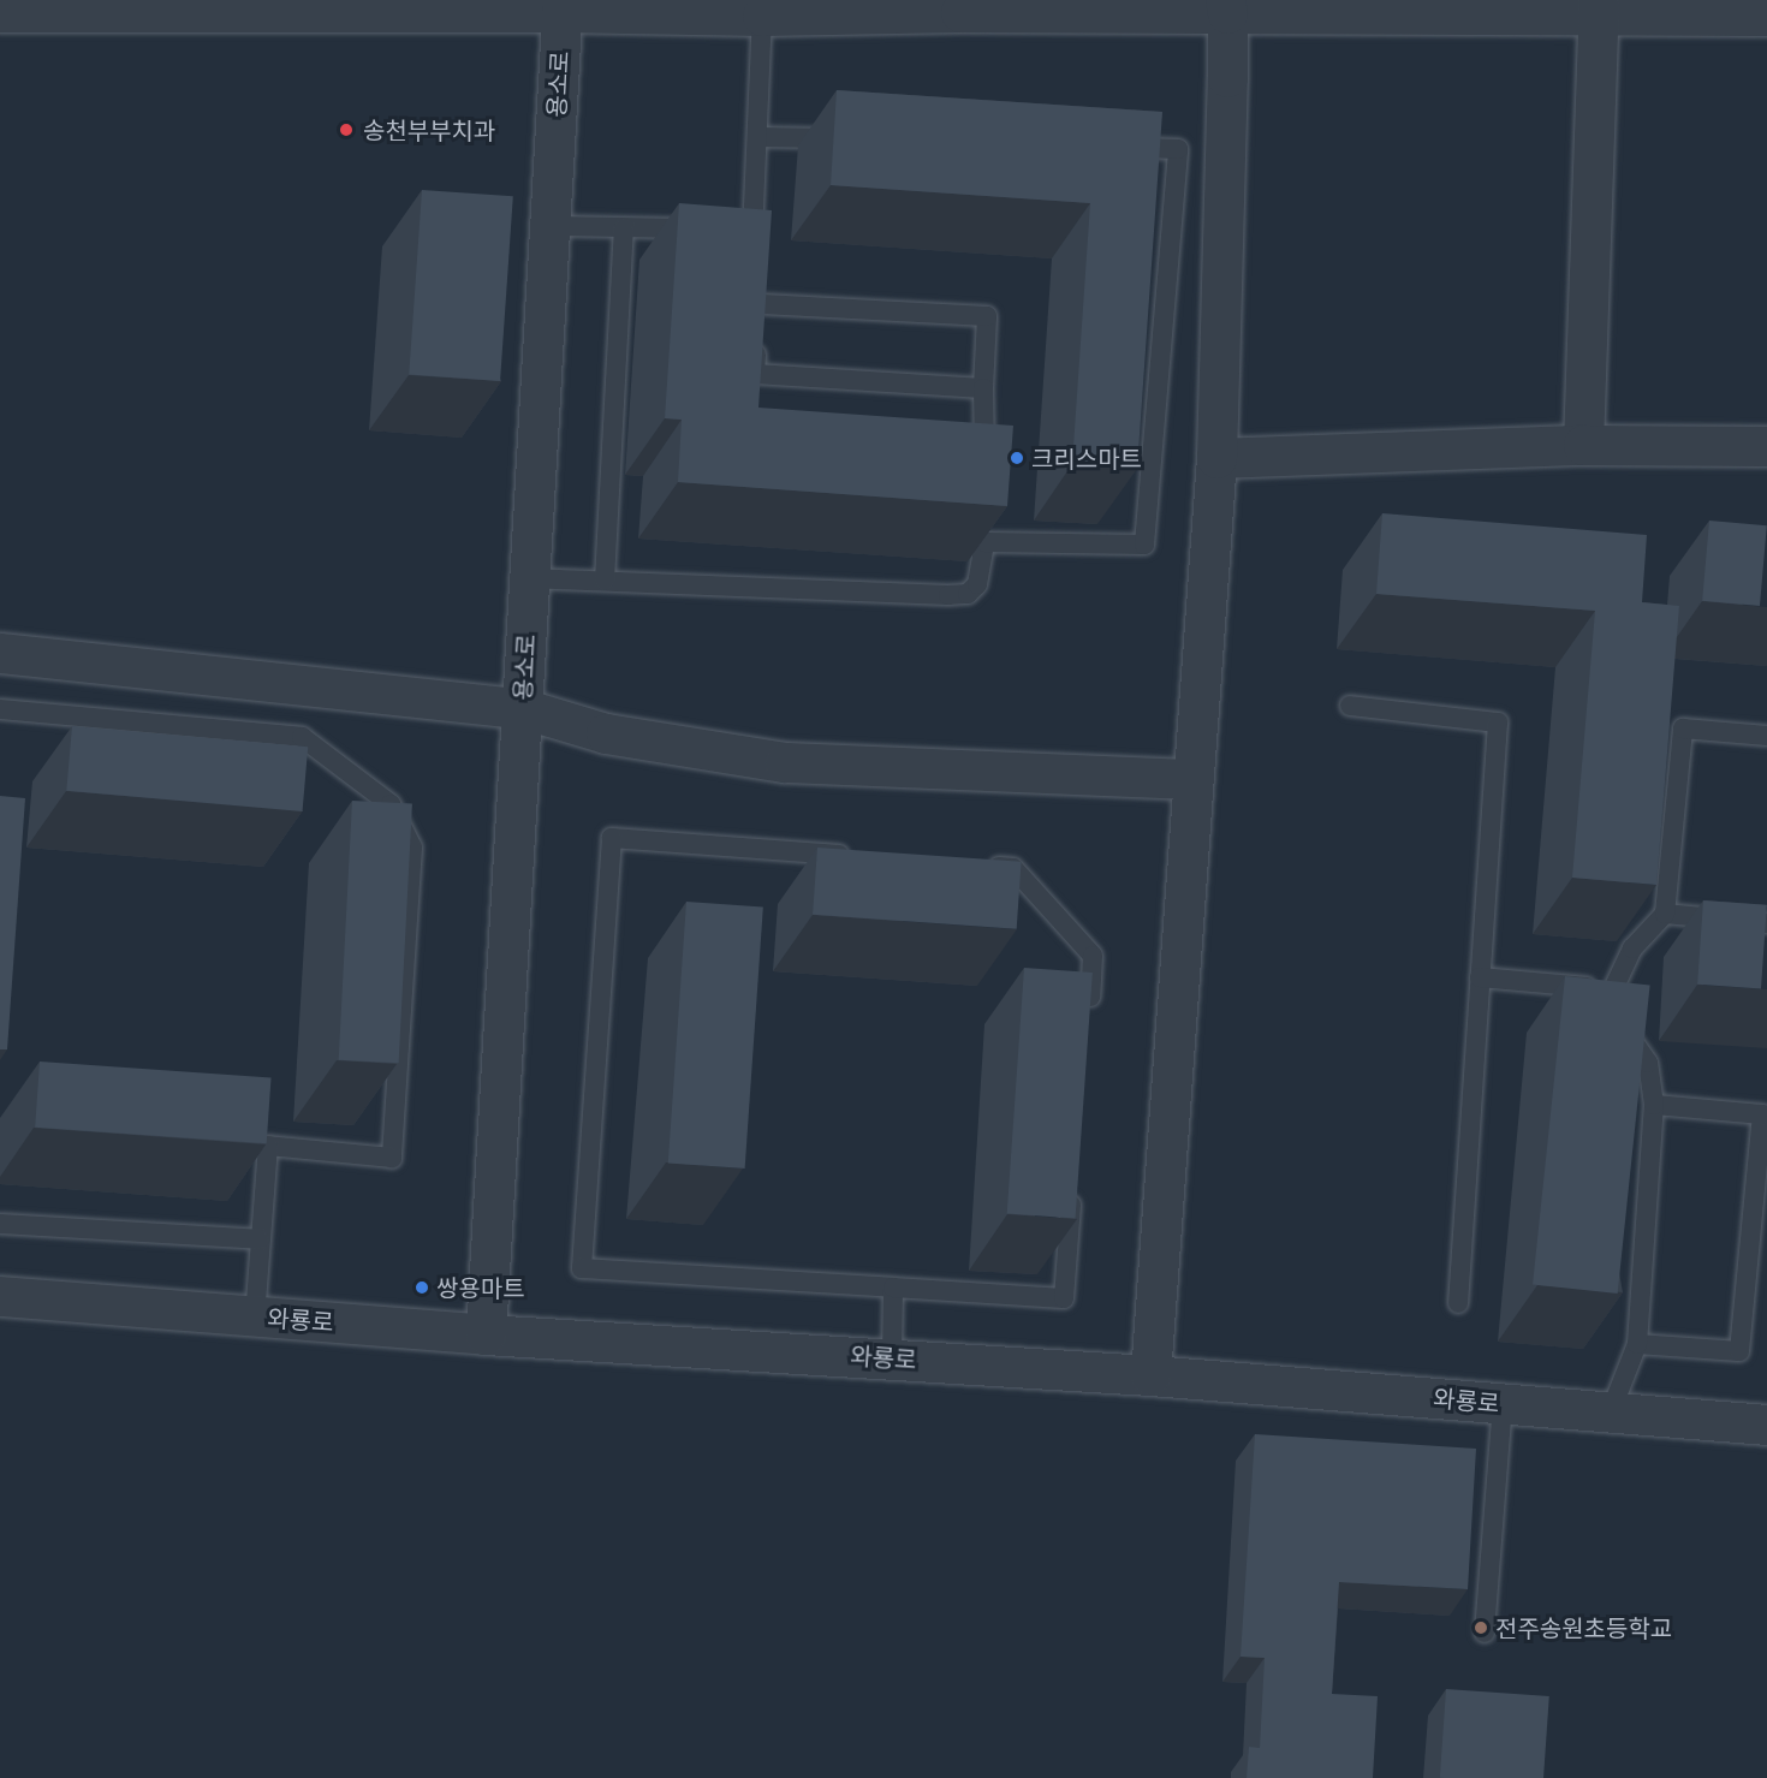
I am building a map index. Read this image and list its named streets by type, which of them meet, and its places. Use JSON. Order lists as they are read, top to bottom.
{
  "streets": {
    "street": ["용소로", "와룡로"]
  },
  "crossings": [
    ["용소로", "와룡로"]
  ],
  "places": [
    "송천부부치과",
    "크리스마트",
    "쌍용마트",
    "전주송원초등학교"
  ]
}
